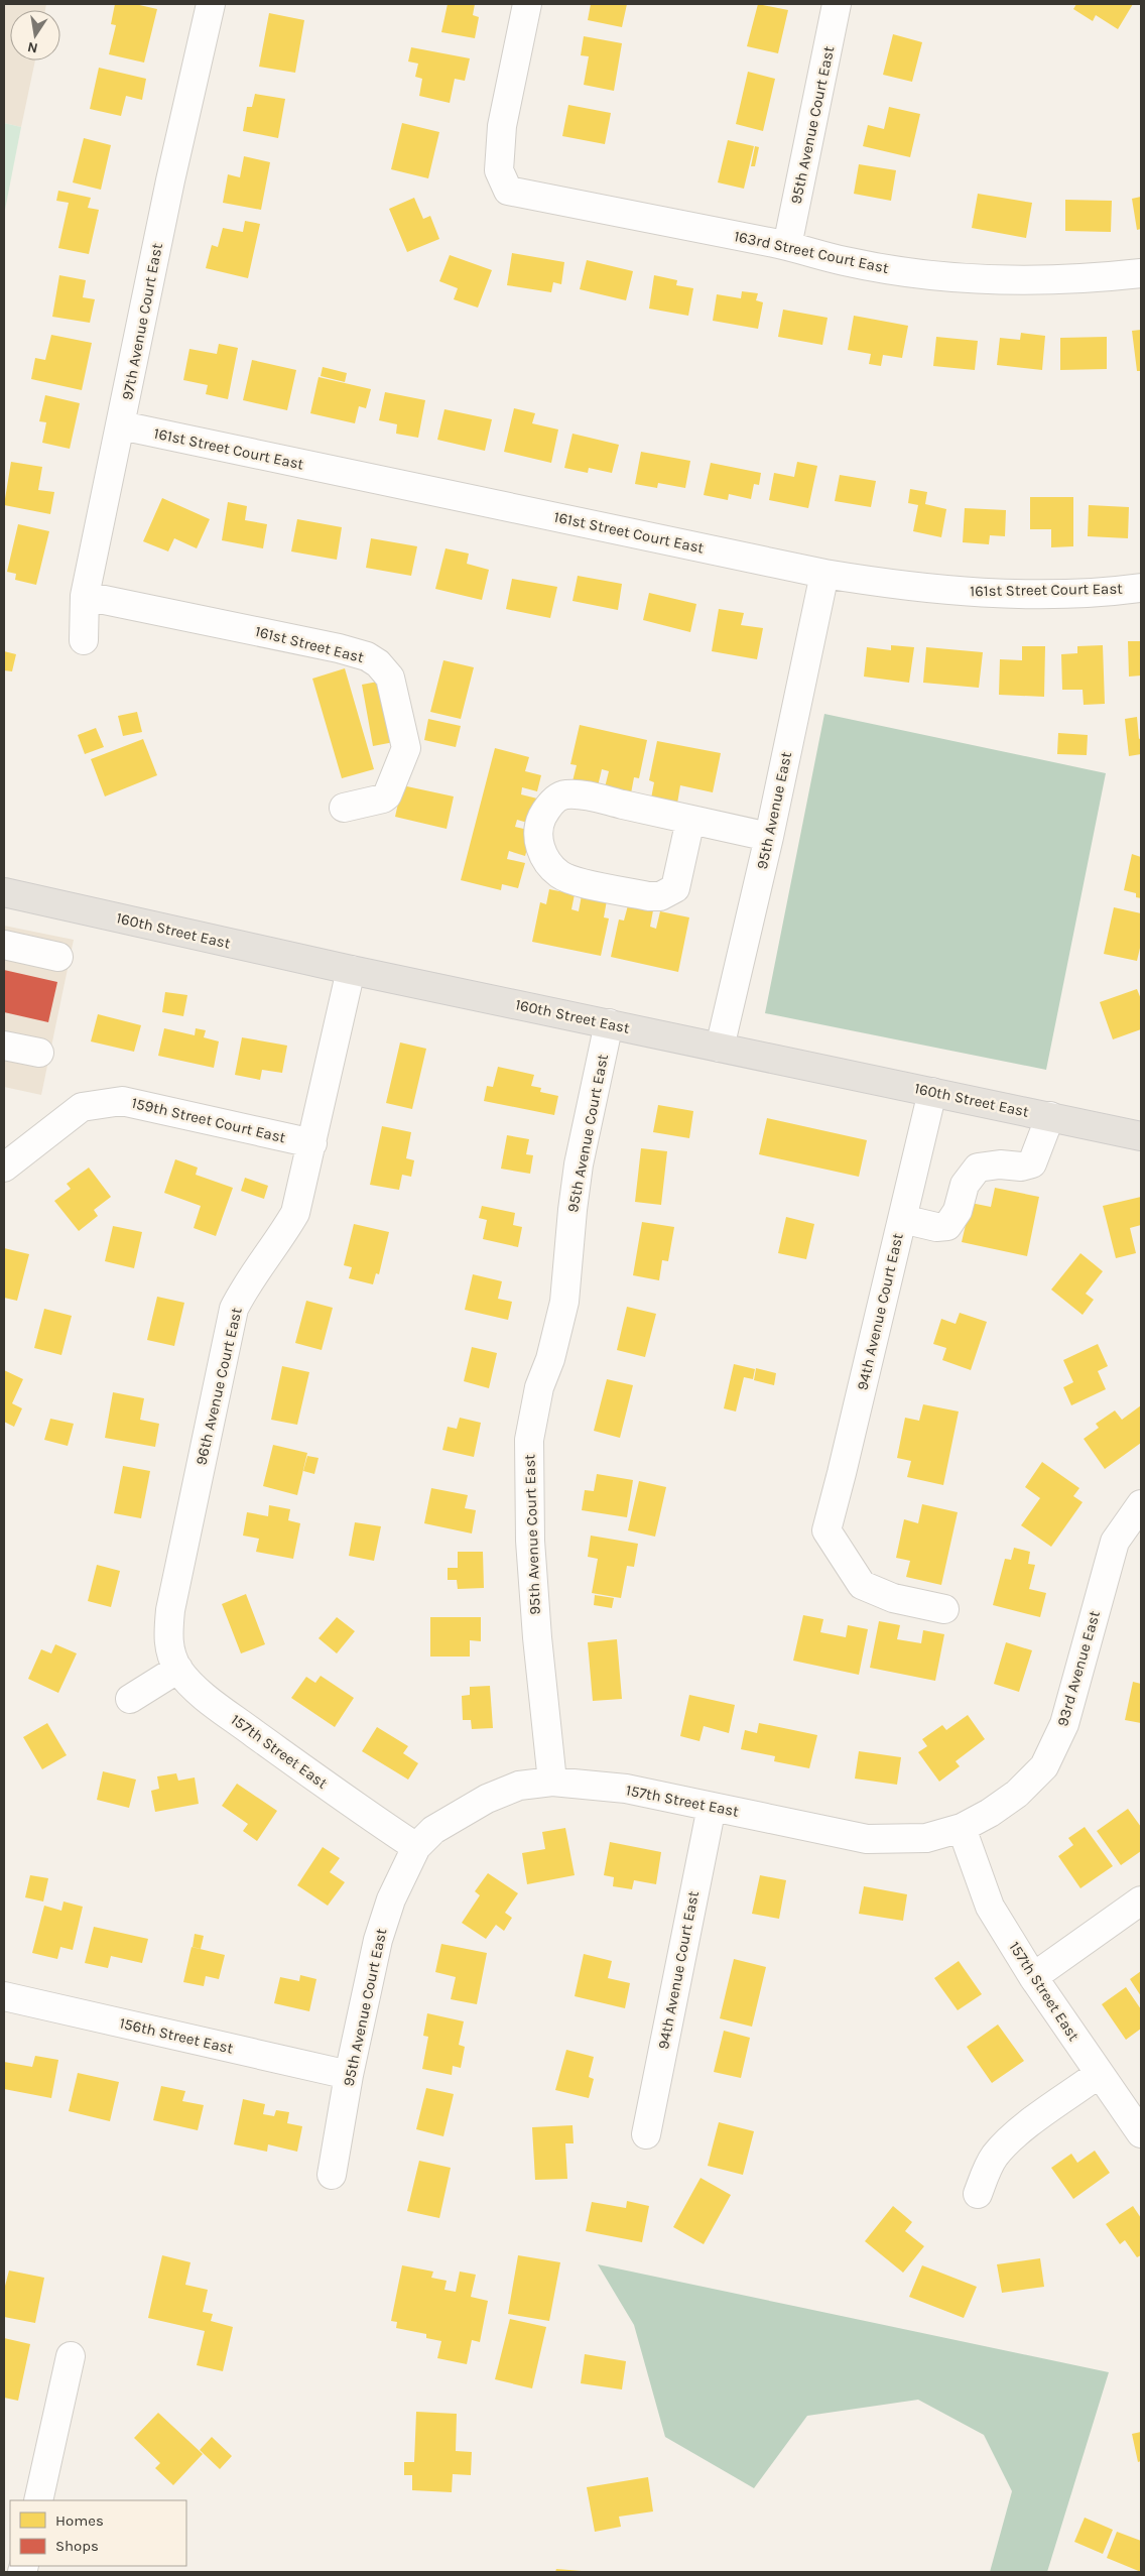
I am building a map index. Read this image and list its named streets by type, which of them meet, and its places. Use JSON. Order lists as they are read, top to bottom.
{
  "streets": {
    "main road": ["160th Street East"],
    "street": [
      "95th Avenue Court East",
      "163rd Street Court East",
      "97th Avenue Court East",
      "161st Street Court East",
      "161st Street East",
      "95th Avenue East",
      "159th Street Court East",
      "94th Avenue Court East",
      "96th Avenue Court East",
      "93rd Avenue East",
      "157th Street East",
      "156th Street East"
    ]
  },
  "crossings": [
    ["95th Avenue Court East", "163rd Street Court East"],
    ["95th Avenue Court East", "160th Street East"],
    ["95th Avenue Court East", "157th Street East"],
    ["95th Avenue Court East", "156th Street East"],
    ["97th Avenue Court East", "161st Street Court East"],
    ["97th Avenue Court East", "161st Street East"],
    ["161st Street Court East", "95th Avenue East"],
    ["95th Avenue East", "160th Street East"],
    ["160th Street East", "94th Avenue Court East"],
    ["160th Street East", "96th Avenue Court East"],
    ["159th Street Court East", "96th Avenue Court East"],
    ["94th Avenue Court East", "157th Street East"],
    ["96th Avenue Court East", "157th Street East"],
    ["93rd Avenue East", "157th Street East"]
  ],
  "legend": ["Homes", "Shops"],
  "north": "bottom"
}
